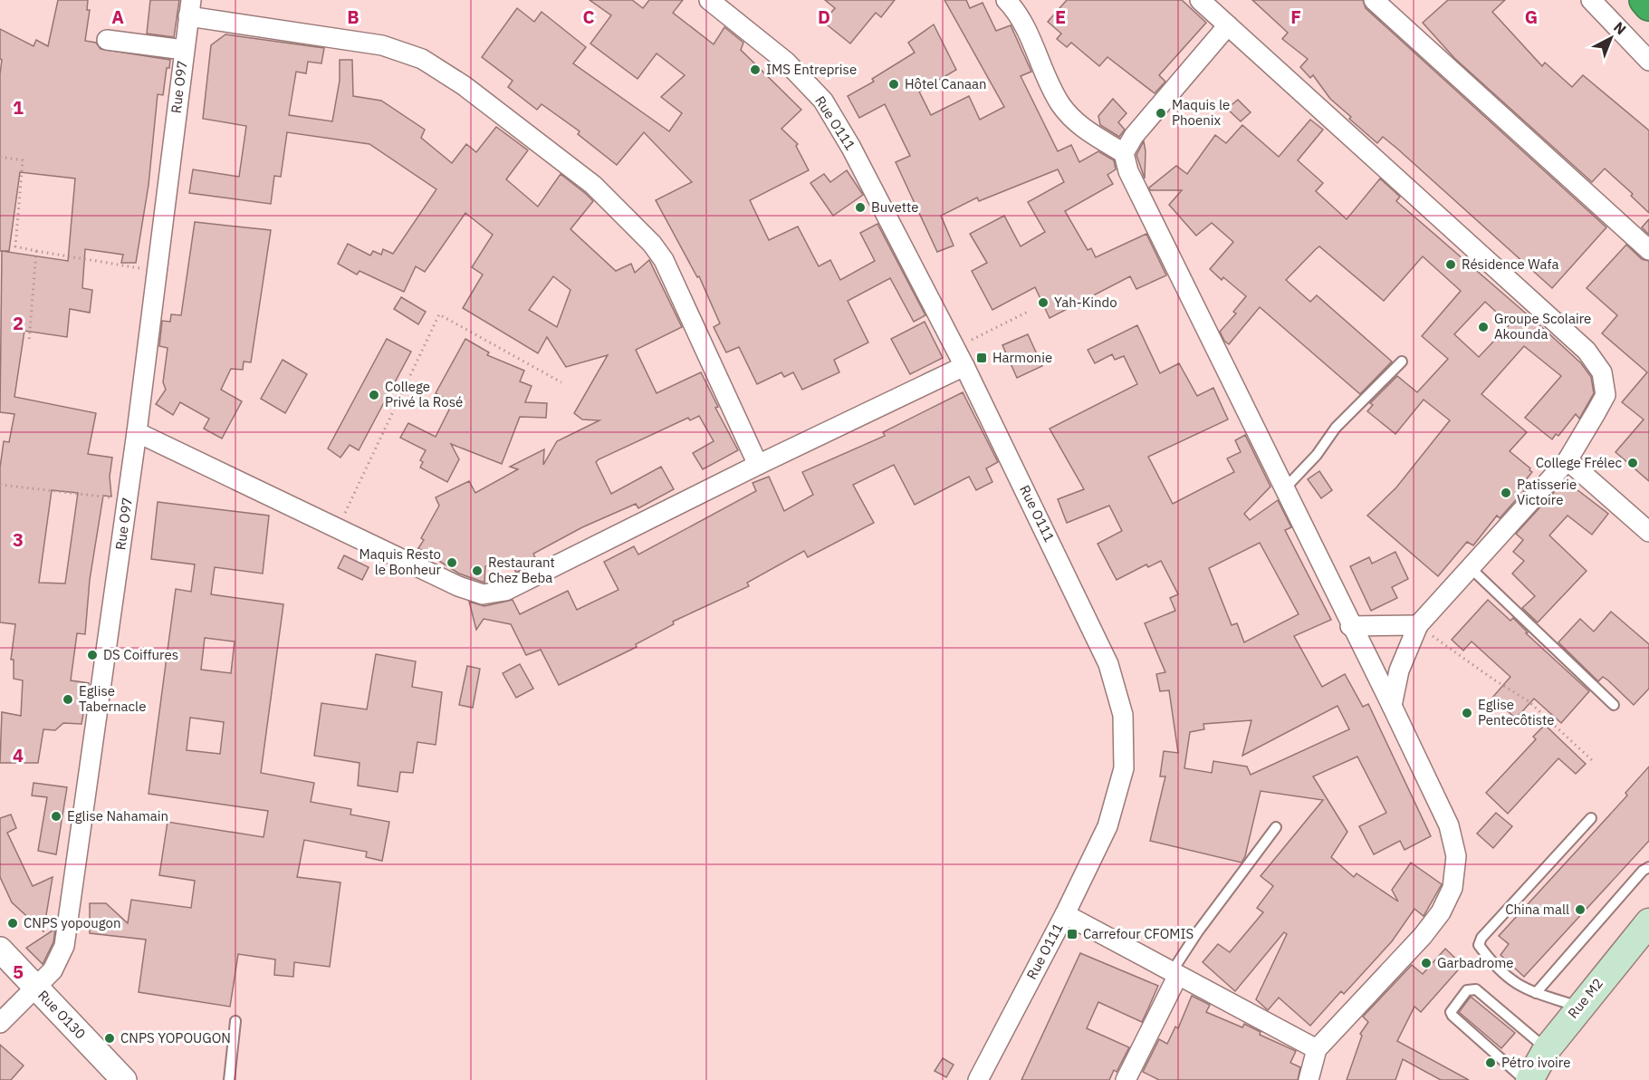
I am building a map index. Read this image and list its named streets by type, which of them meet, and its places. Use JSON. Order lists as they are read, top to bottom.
{
  "streets": {
    "main road": ["Rue M2"],
    "street": ["Rue O97", "Rue O111", "Rue O130"]
  },
  "crossings": [
    ["Rue O97", "Rue O130"]
  ],
  "places": {
    "other": [
      "IMS Entreprise",
      "Hôtel Canaan",
      "Maquis le Phoenix",
      "Buvette",
      "Résidence Wafa",
      "Yah-Kindo",
      "Groupe Scolaire Akounda",
      "College Privé la Rosé",
      "College Frélec",
      "Patisserie Victoire",
      "Maquis Resto le Bonheur",
      "Restaurant Chez Beba",
      "DS Coiffures",
      "Eglise Tabernacle",
      "Eglise Pentecôtiste",
      "Eglise Nahamain",
      "China mall",
      "CNPS yopougon",
      "Garbadrome",
      "CNPS YOPOUGON",
      "Pétro ivoire"
    ],
    "transit": ["Harmonie", "Carrefour CFOMIS"]
  },
  "north": "top right",
  "grid": {
    "columns": [
      "A",
      "B",
      "C",
      "D",
      "E",
      "F",
      "G"
    ],
    "rows": [
      "1",
      "2",
      "3",
      "4",
      "5"
    ]
  }
}
